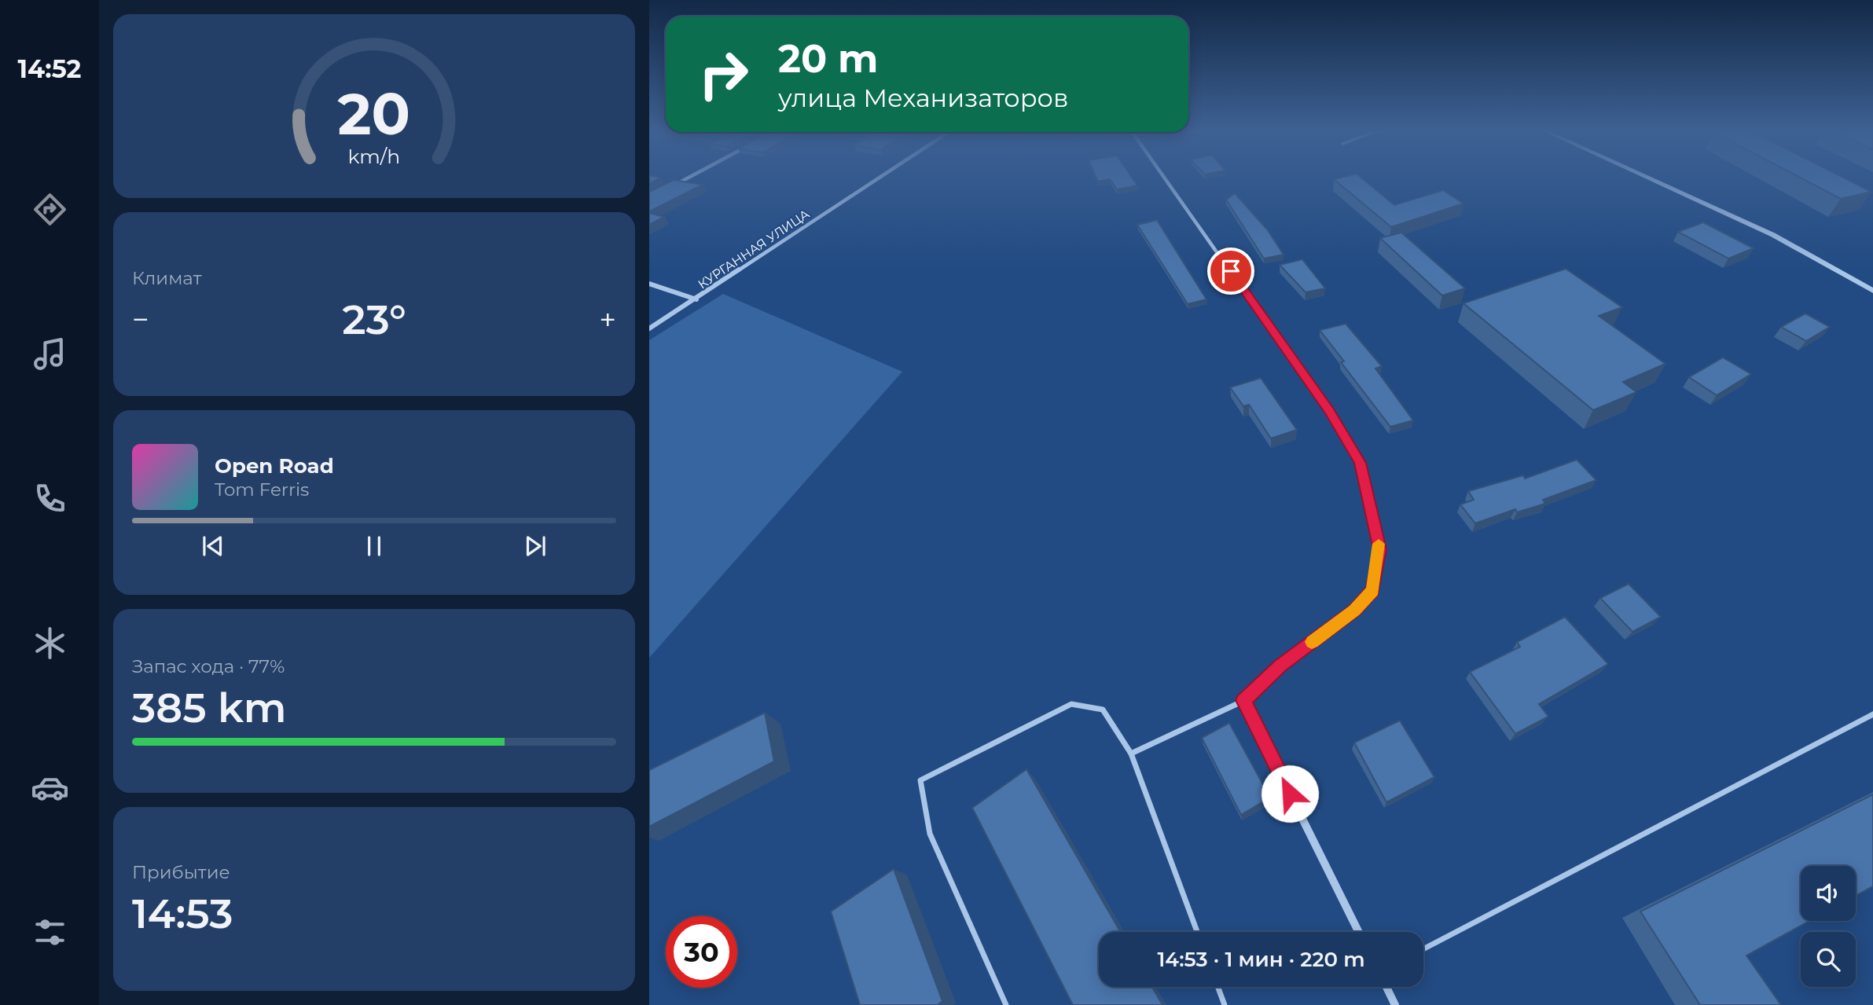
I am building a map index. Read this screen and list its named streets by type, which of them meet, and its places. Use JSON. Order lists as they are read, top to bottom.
{
  "streets": {
    "street": ["КУРГАННАЯ УЛИЦА"]
  },
  "page": {
    "tabs": "14:52",
    "turn": ["20 m", "улица Механизаторов"],
    "tile": [
      "Климат",
      ["Запас хода · 77%", "385 km"],
      ["Прибытие", "14:53"]
    ],
    "heat": ["−", "23°", "+"],
    "song": ["Open Road", "Tom Ferris"],
    "limit": "30",
    "trip": "14:53 · 1 мин · 220 m",
    "gauge": ["20", "km/h"]
  }
}
